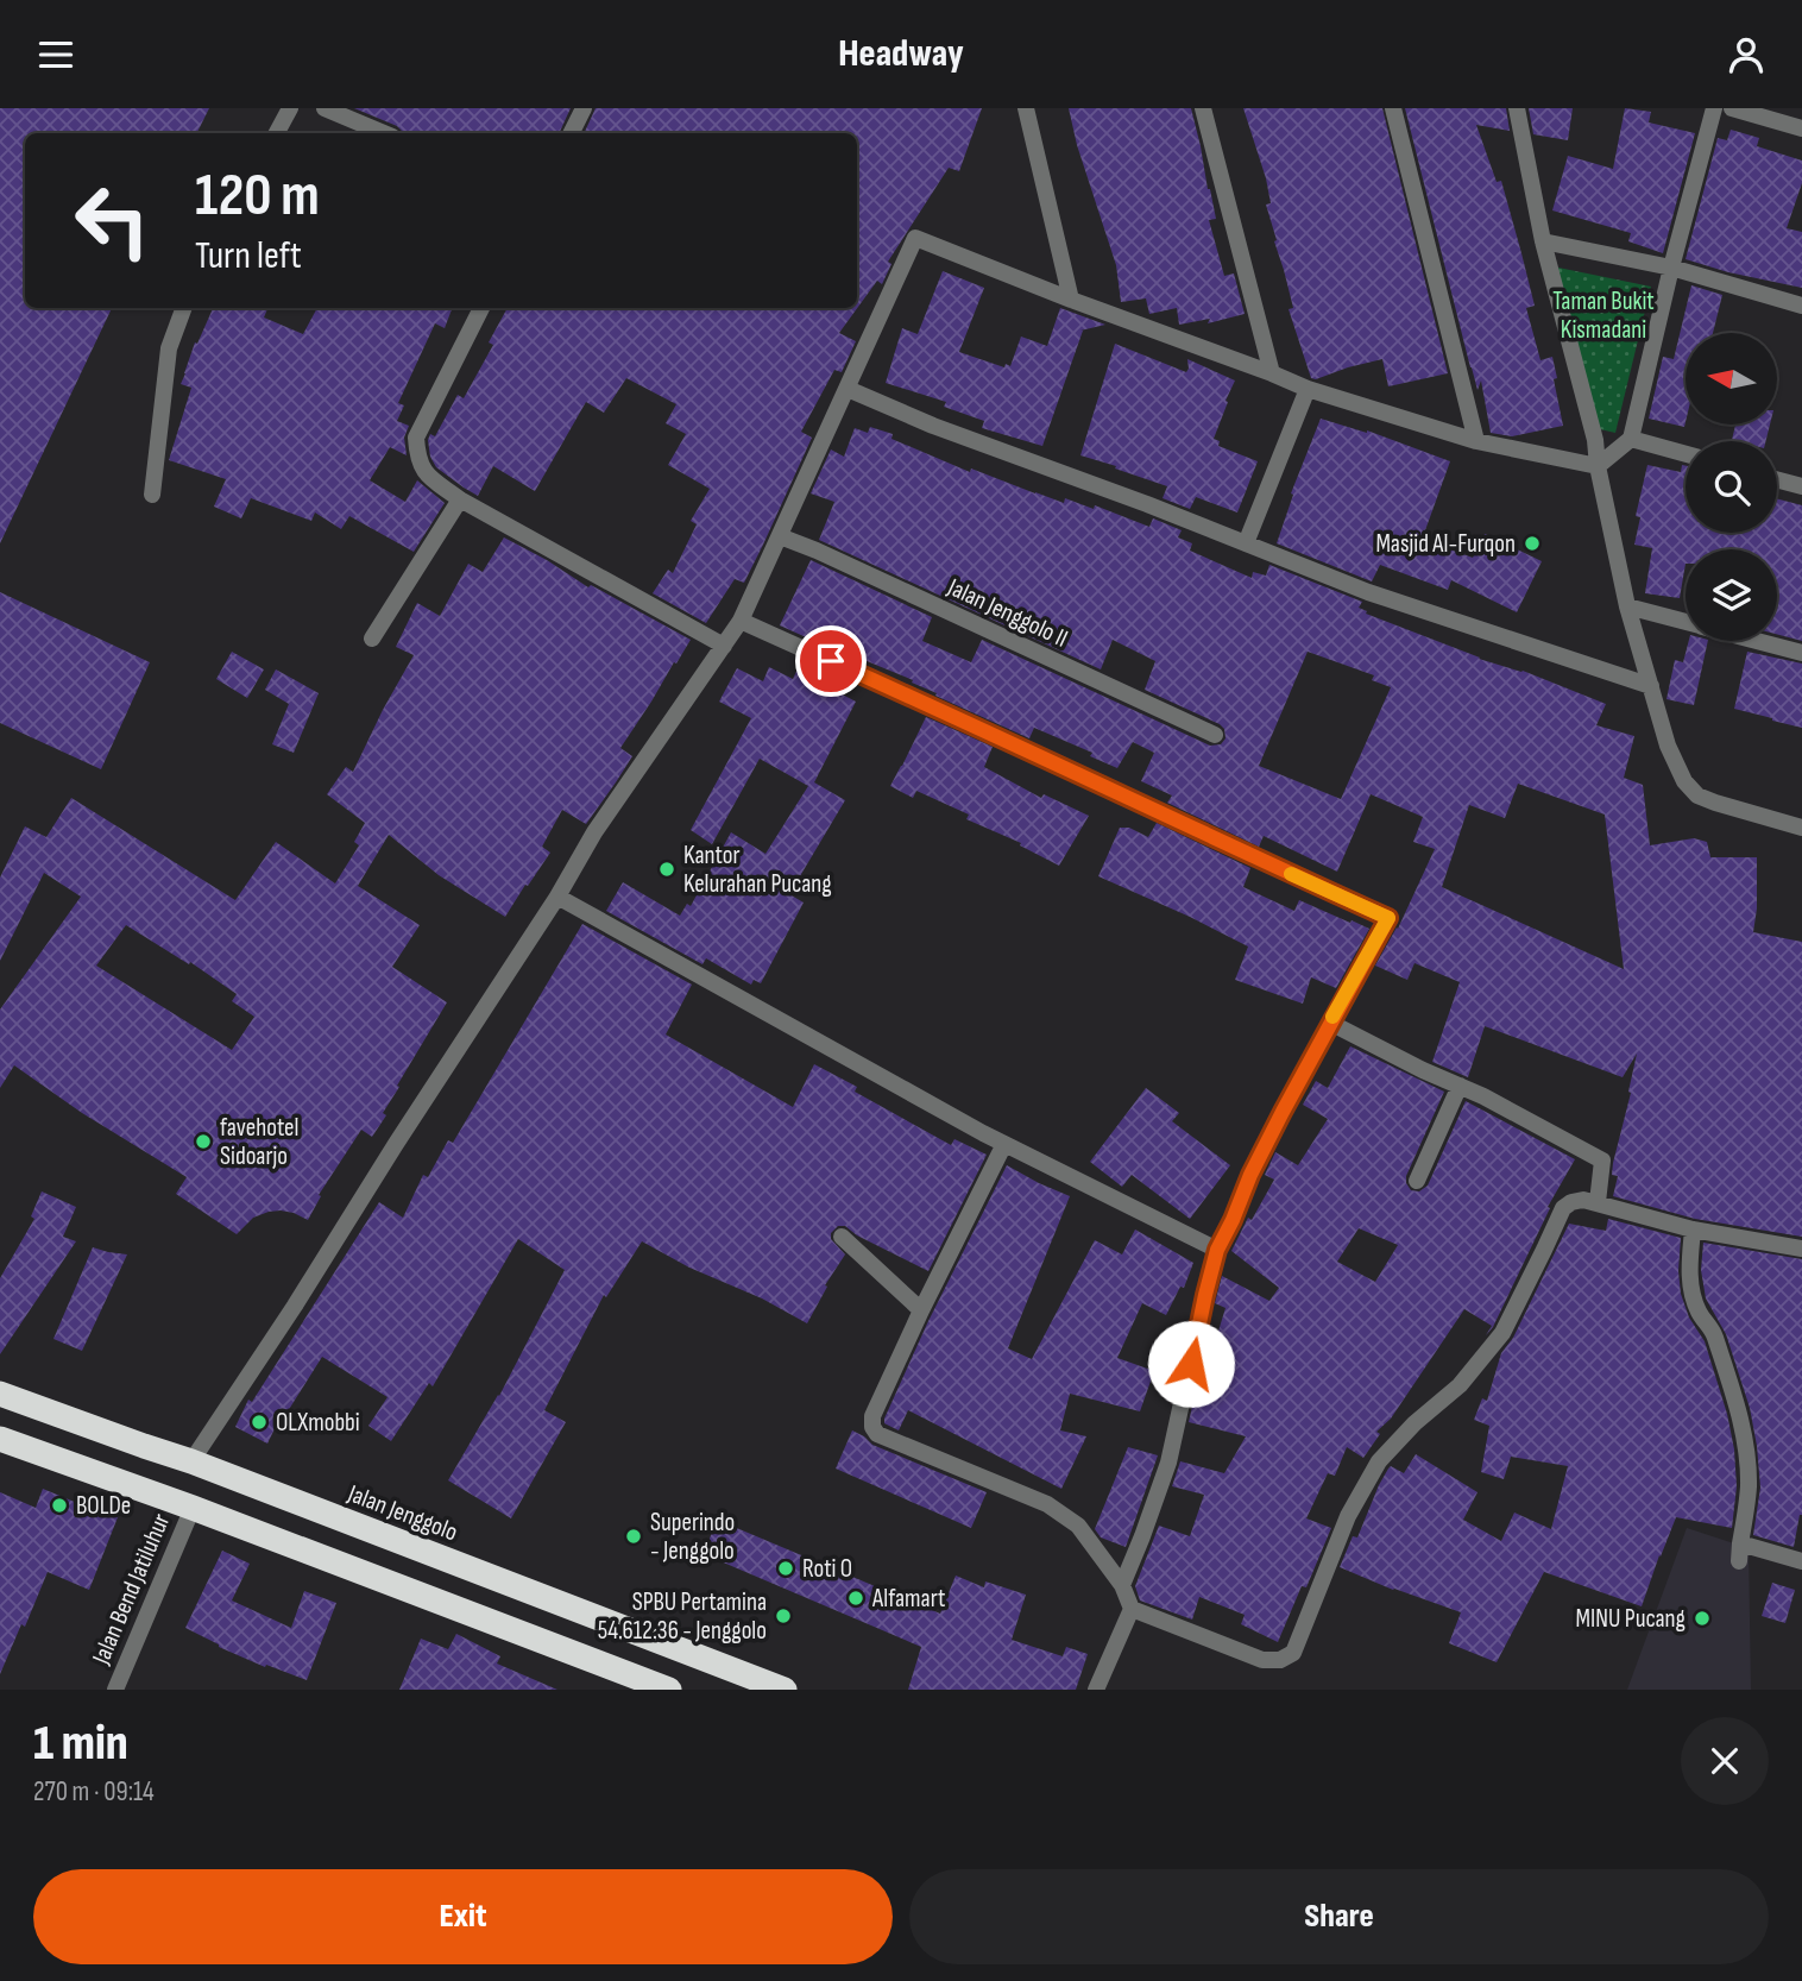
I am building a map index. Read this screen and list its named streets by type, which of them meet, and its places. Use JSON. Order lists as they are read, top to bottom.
{
  "streets": {
    "highway": ["Jalan Jenggolo"],
    "street": ["Jalan Jenggolo II", "Jalan Bend Jatiluhur"]
  },
  "parks": ["Taman Bukit Kismadani"],
  "places": [
    "Masjid Al-Furqon",
    "Kantor Kelurahan Pucang",
    "favehotel Sidoarjo",
    "OLXmobbi",
    "BOLDe",
    "Superindo - Jenggolo",
    "Roti O",
    "Alfamart",
    "SPBU Pertamina 54.612.36 - Jenggolo",
    "MINU Pucang"
  ],
  "north": "left",
  "page": {
    "header": "Headway",
    "turn": ["120 m", "Turn left"],
    "heading": ["1 min", "270 m · 09:14"],
    "buttons": ["Exit", "Share"]
  }
}
